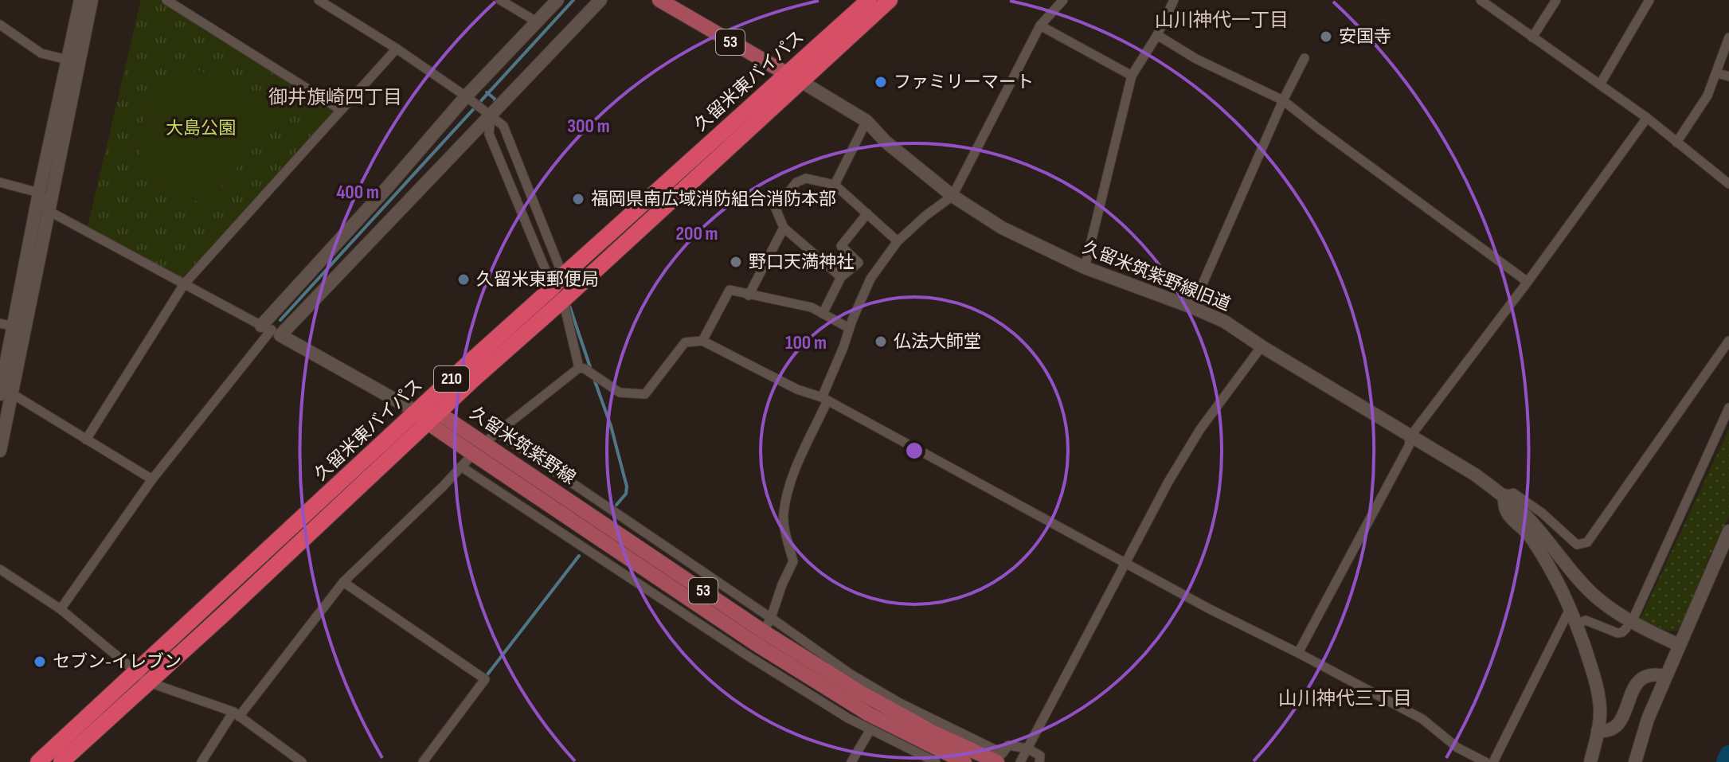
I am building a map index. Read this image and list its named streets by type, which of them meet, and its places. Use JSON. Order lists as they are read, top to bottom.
{
  "streets": {
    "highway": ["久留米東バイパス", "210"],
    "main road": ["53", "久留米筑紫野線"],
    "street": ["久留米筑紫野線旧道"]
  },
  "crossings": [
    ["53", "久留米東バイパス"],
    ["53", "久留米筑紫野線旧道"],
    ["久留米東バイパス", "久留米筑紫野線旧道"],
    ["久留米東バイパス", "久留米筑紫野線"]
  ],
  "districts": ["山川神代一丁目", "御井旗崎四丁目", "山川神代三丁目"],
  "parks": ["大島公園"],
  "places": [
    "安国寺",
    "ファミリーマート",
    "福岡県南広域消防組合消防本部",
    "野口天満神社",
    "久留米東郵便局",
    "仏法大師堂",
    "セブン-イレブン"
  ],
  "rings": [
    "300 m",
    "400 m",
    "200 m",
    "100 m"
  ]
}
